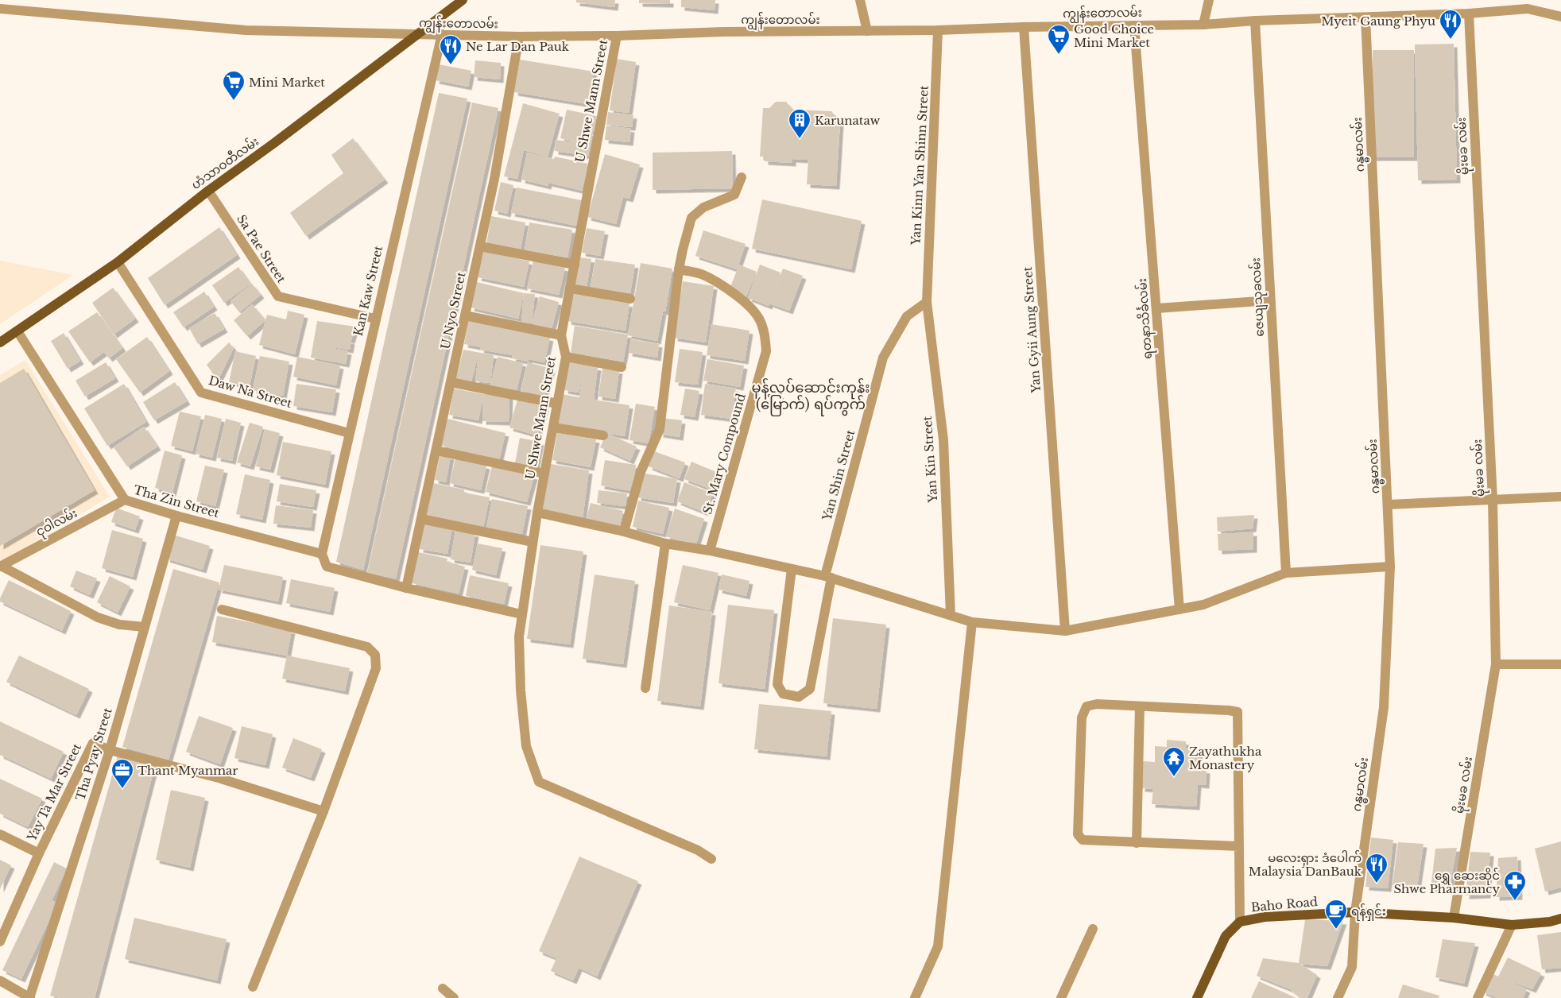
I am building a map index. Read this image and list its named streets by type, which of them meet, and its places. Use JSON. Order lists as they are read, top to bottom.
{
  "streets": {
    "main road": ["ဟံသာဝတီလမ်း", "Baho Road"],
    "street": [
      "ကျွန်းတောလမ်း",
      "U Shwe Mann Street",
      "ဂန္ဓမာလမ်း",
      "မိုးမခ လမ်း",
      "Yan Kinn Yan Shinn Street",
      "Sa Pae Street",
      "Kan Kaw Street",
      "ဇေယျသုခလမ်း",
      "U Nyo Street",
      "ရတနာသိင်္ခလမ်း",
      "Yan Gyii Aung Street",
      "Daw Na Street",
      "St. Mary Compound",
      "Yan Kin Street",
      "Yan Shin Street",
      "Tha Zin Street",
      "ငုဝါလမ်း",
      "Tha Pyay Street",
      "Yay Ta Mar Street"
    ]
  },
  "crossings": [
    ["ကျွန်းတောလမ်း", "U Shwe Mann Street"],
    ["ကျွန်းတောလမ်း", "ဂန္ဓမာလမ်း"],
    ["ကျွန်းတောလမ်း", "မိုးမခ လမ်း"],
    ["ကျွန်းတောလမ်း", "ဟံသာဝတီလမ်း"],
    ["ကျွန်းတောလမ်း", "Yan Kinn Yan Shinn Street"],
    ["ကျွန်းတောလမ်း", "Kan Kaw Street"],
    ["ကျွန်းတောလမ်း", "ဇေယျသုခလမ်း"],
    ["ကျွန်းတောလမ်း", "U Nyo Street"],
    ["ကျွန်းတောလမ်း", "ရတနာသိင်္ခလမ်း"],
    ["ကျွန်းတောလမ်း", "Yan Gyii Aung Street"],
    ["ဂန္ဓမာလမ်း", "Baho Road"],
    ["မိုးမခ လမ်း", "Baho Road"],
    ["ဟံသာဝတီလမ်း", "Sa Pae Street"],
    ["ဟံသာဝတီလမ်း", "Daw Na Street"],
    ["ဟံသာဝတီလမ်း", "Tha Zin Street"],
    ["Yan Kinn Yan Shinn Street", "Yan Kin Street"],
    ["Yan Kinn Yan Shinn Street", "Yan Shin Street"],
    ["Sa Pae Street", "Kan Kaw Street"],
    ["Kan Kaw Street", "Daw Na Street"],
    ["Kan Kaw Street", "Tha Zin Street"],
    ["Yan Kin Street", "Yan Shin Street"],
    ["Tha Zin Street", "ငုဝါလမ်း"],
    ["Tha Zin Street", "Tha Pyay Street"],
    ["Tha Pyay Street", "Yay Ta Mar Street"]
  ],
  "districts": ["မုန့်လုပ်ဆောင်းကုန်း (မြောက်) ရပ်ကွက်"],
  "places": {
    "restaurant": ["Myeit Gaung Phyu", "Ne Lar Dan Pauk", "မလေးရှား ဒံပေါက် Malaysia DanBauk"],
    "supermarket": ["Good Choice Mini Market", "Mini Market"],
    "building": ["Karunataw"],
    "temple": ["Zayathukha Monastery"],
    "office": ["Thant Myanmar"],
    "pharmacy": ["ရွှေ ဆေးဆိုင် Shwe Pharmancy"],
    "cafe": ["ရန်ရှင်း"]
  }
}
